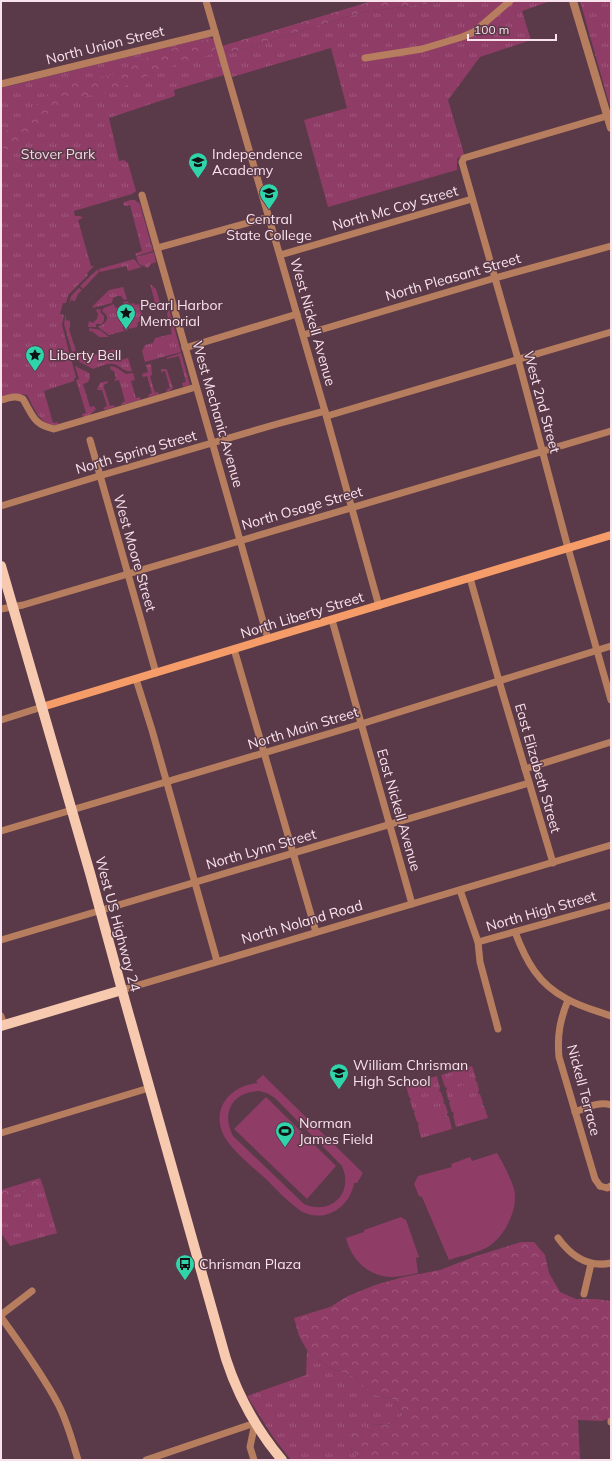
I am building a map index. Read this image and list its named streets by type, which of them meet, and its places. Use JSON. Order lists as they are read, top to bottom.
{
  "streets": {
    "main road": ["North Liberty Street", "North Noland Road", "West US Highway 24"],
    "street": [
      "North Union Street",
      "North Mc Coy Street",
      "North Pleasant Street",
      "West Nickell Avenue",
      "West 2nd Street",
      "West Mechanic Avenue",
      "North Spring Street",
      "North Osage Street",
      "West Moore Street",
      "North Main Street",
      "East Elizabeth Street",
      "East Nickell Avenue",
      "North Lynn Street",
      "North High Street",
      "Nickell Terrace"
    ]
  },
  "crossings": [
    ["North Union Street", "West Nickell Avenue"],
    ["North Mc Coy Street", "West Nickell Avenue"],
    ["North Mc Coy Street", "West 2nd Street"],
    ["North Pleasant Street", "West Nickell Avenue"],
    ["North Pleasant Street", "West 2nd Street"],
    ["West Nickell Avenue", "North Spring Street"],
    ["West Nickell Avenue", "North Osage Street"],
    ["West Nickell Avenue", "North Liberty Street"],
    ["West 2nd Street", "North Spring Street"],
    ["West 2nd Street", "North Osage Street"],
    ["West 2nd Street", "North Liberty Street"],
    ["West 2nd Street", "North Main Street"],
    ["West Mechanic Avenue", "North Spring Street"],
    ["West Mechanic Avenue", "North Osage Street"],
    ["West Mechanic Avenue", "North Liberty Street"],
    ["North Spring Street", "West Moore Street"],
    ["North Osage Street", "West Moore Street"],
    ["North Osage Street", "West US Highway 24"],
    ["West Moore Street", "North Liberty Street"],
    ["North Liberty Street", "East Elizabeth Street"],
    ["North Liberty Street", "West US Highway 24"],
    ["North Main Street", "East Elizabeth Street"],
    ["North Main Street", "East Nickell Avenue"],
    ["North Main Street", "West US Highway 24"],
    ["East Elizabeth Street", "North Lynn Street"],
    ["East Elizabeth Street", "North Noland Road"],
    ["East Nickell Avenue", "North Lynn Street"],
    ["East Nickell Avenue", "North Noland Road"],
    ["North Lynn Street", "West US Highway 24"],
    ["North Noland Road", "West US Highway 24"]
  ],
  "parks": ["Stover Park"],
  "places": {
    "school or university": ["Independence Academy", "Central State College", "William Chrisman High School"],
    "place": ["Pearl Harbor Memorial", "Liberty Bell"],
    "sports": ["Norman James Field"],
    "bus stop": ["Chrisman Plaza"]
  },
  "scale_bar": "100 m"
}
